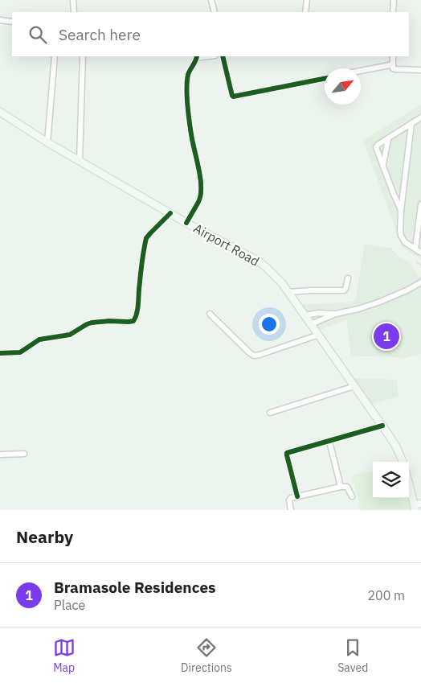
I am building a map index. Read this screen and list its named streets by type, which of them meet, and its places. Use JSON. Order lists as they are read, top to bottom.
{
  "streets": {
    "main road": ["Airport Road"]
  },
  "north": "top right",
  "page": {
    "search": "Search here",
    "pins": "1",
    "heading": "Nearby",
    "list": [
      {
        "mark": "1",
        "name": "Bramasole Residences",
        "note": "Place",
        "value": "200 m"
      }
    ],
    "nav": ["Map", "Directions", "Saved"]
  }
}
